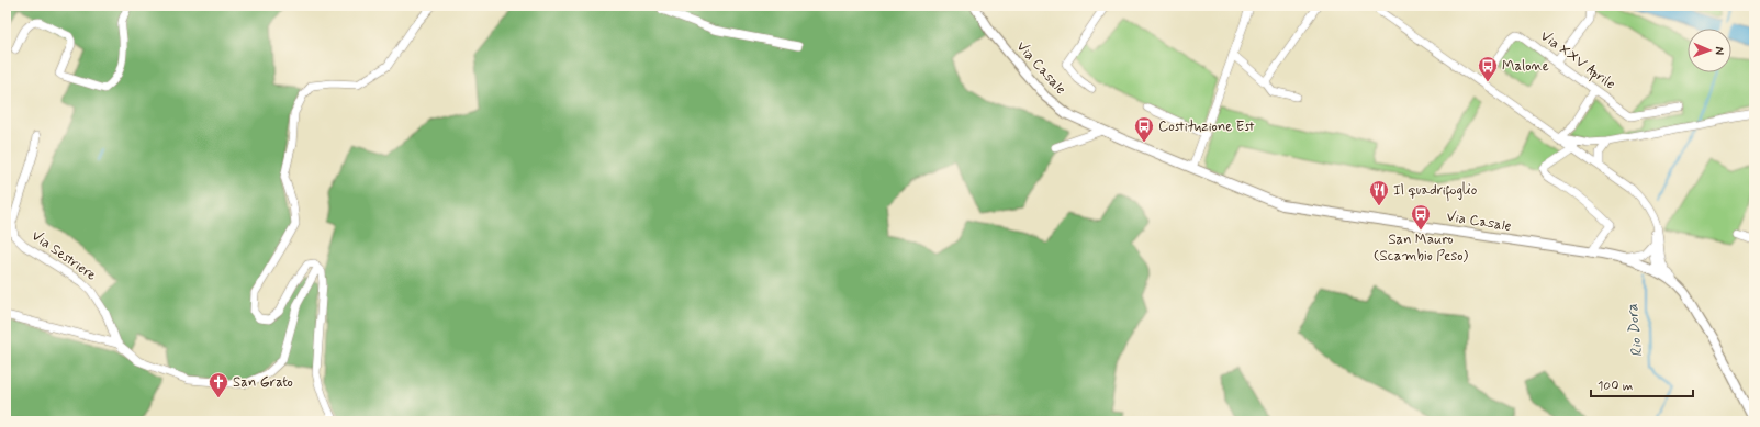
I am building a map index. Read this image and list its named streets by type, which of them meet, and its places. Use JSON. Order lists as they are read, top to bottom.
{
  "streets": {
    "main road": ["Via Casale"],
    "street": ["Via XXV Aprile", "Via Sestriere"]
  },
  "water": ["Rio Dora"],
  "places": {
    "bus stop": ["Malone", "Costituzione Est", "San Mauro (Scambio Peso)"],
    "restaurant": ["Il quadrifoglio"],
    "church": ["San Grato"]
  },
  "scale_bar": "100 m",
  "north": "right"
}
